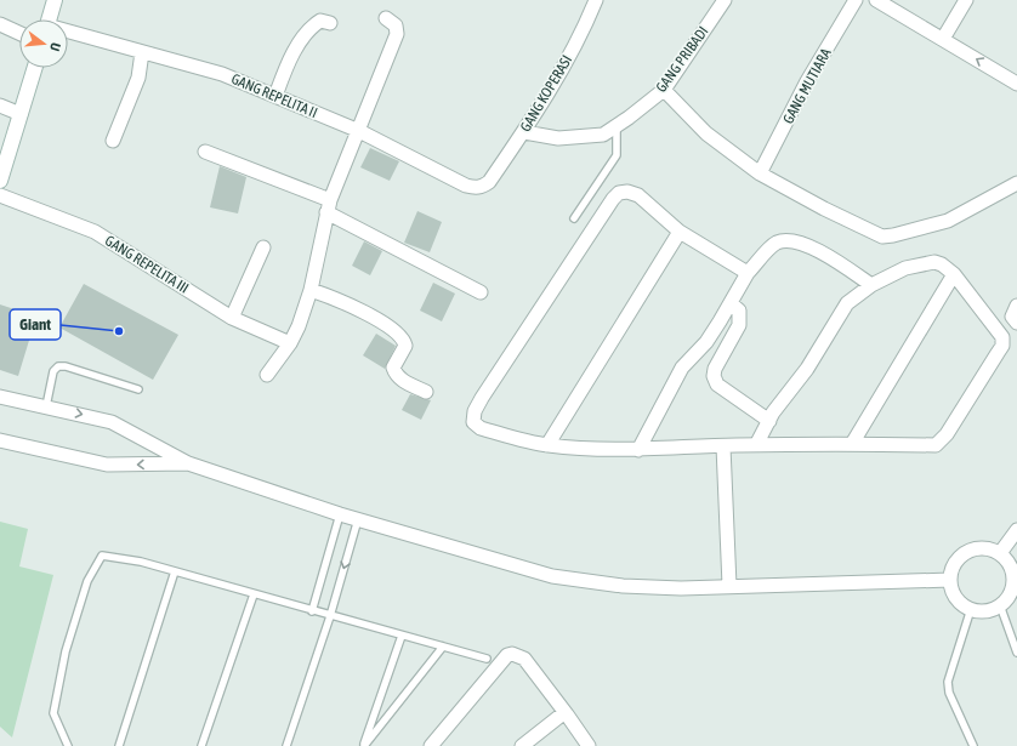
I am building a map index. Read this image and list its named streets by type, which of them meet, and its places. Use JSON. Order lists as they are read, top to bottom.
{
  "streets": {
    "street": [
      "GANG PRIBADI",
      "GANG MUTIARA",
      "GANG KOPERASI",
      "GANG REPELITA II",
      "GANG REPELITA III"
    ]
  },
  "crossings": [
    ["GANG PRIBADI", "GANG KOPERASI"],
    ["GANG KOPERASI", "GANG REPELITA II"]
  ],
  "places": ["Giant"],
  "north": "right"
}
